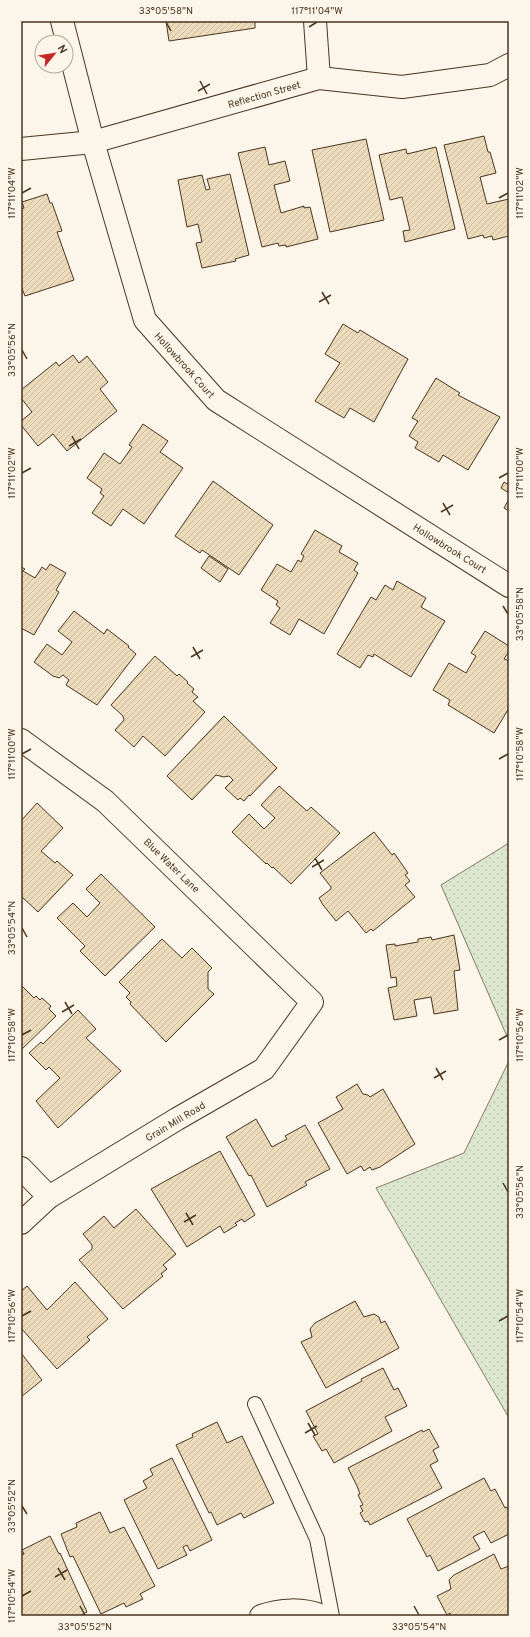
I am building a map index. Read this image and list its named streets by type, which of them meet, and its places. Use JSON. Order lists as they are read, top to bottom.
{
  "streets": {
    "street": [
      "Reflection Street",
      "Hollowbrook Court",
      "Blue Water Lane",
      "Grain Mill Road"
    ]
  },
  "crossings": [
    ["Reflection Street", "Hollowbrook Court"],
    ["Blue Water Lane", "Grain Mill Road"]
  ],
  "north": "top right",
  "coordinates": [
    "33°05'58\"N",
    "117°11'04\"W",
    "117°11'02\"W",
    "33°05'56\"N",
    "117°11'00\"W",
    "117°10'58\"W",
    "33°05'54\"N",
    "117°10'56\"W",
    "117°10'54\"W",
    "33°05'52\"N"
  ]
}
